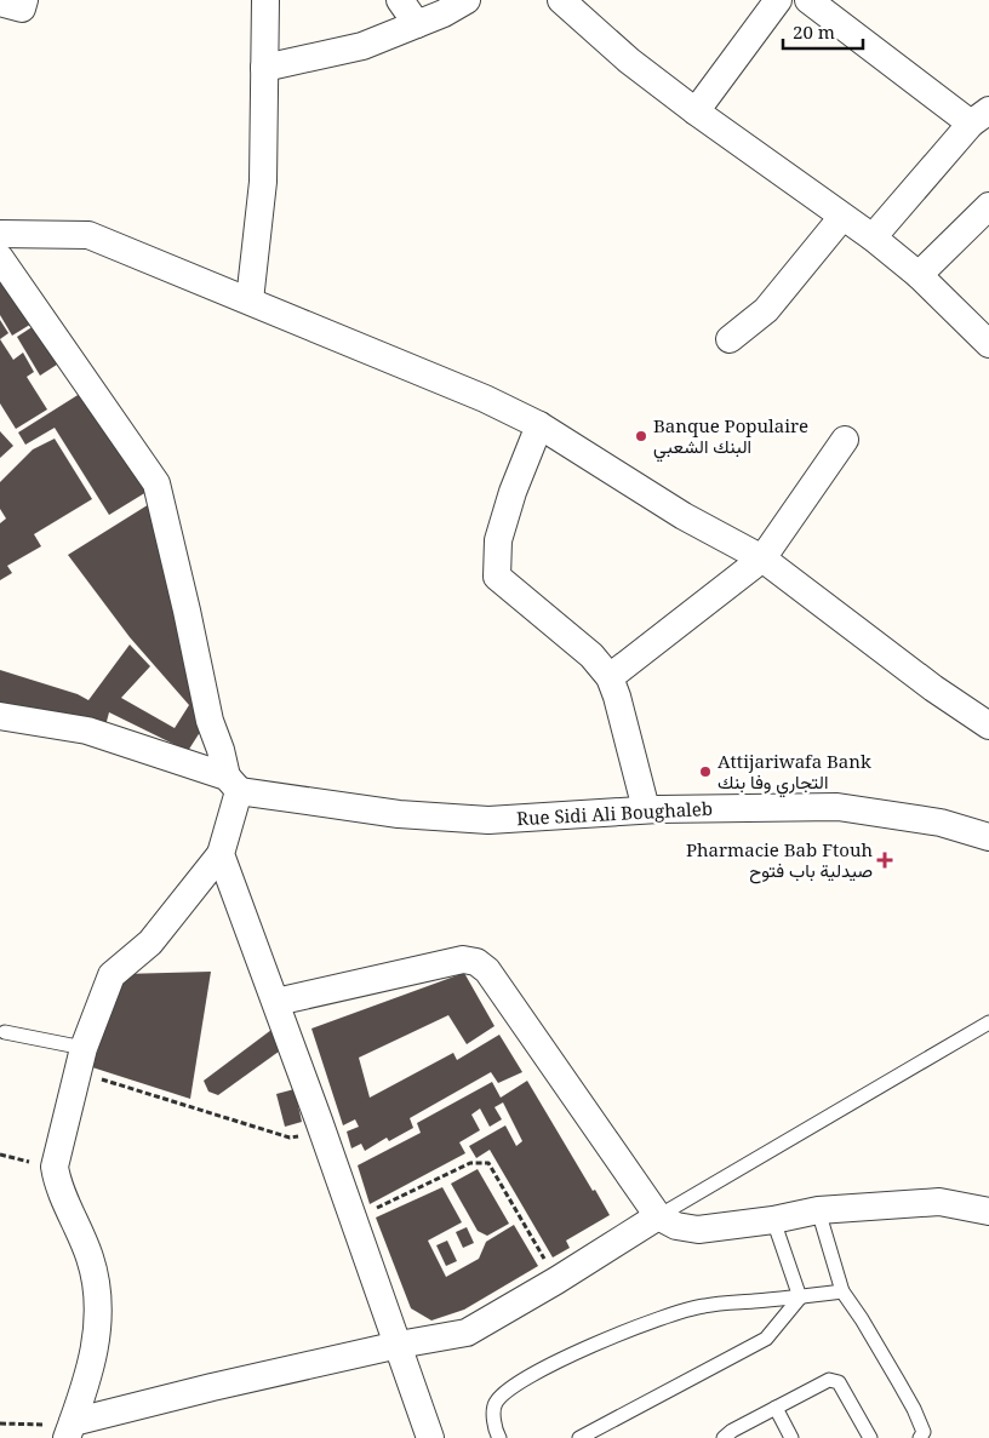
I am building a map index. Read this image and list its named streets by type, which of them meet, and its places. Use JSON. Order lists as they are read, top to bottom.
{
  "streets": {
    "street": ["Rue Sidi Ali Boughaleb"]
  },
  "places": {
    "other": ["Banque Populaire البنك الشعبي", "Attijariwafa Bank التجاري وفا بنك"],
    "health": ["Pharmacie Bab Ftouh صيدلية باب فتوح"]
  },
  "scale_bar": "20 m"
}
